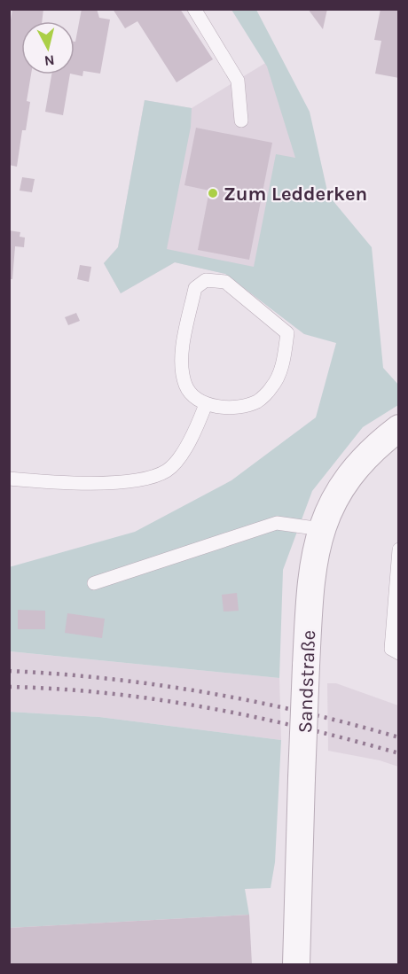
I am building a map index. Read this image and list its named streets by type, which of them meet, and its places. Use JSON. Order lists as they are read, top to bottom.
{
  "streets": {
    "street": ["Sandstraße"]
  },
  "places": ["Zum Ledderken"],
  "north": "bottom"
}
